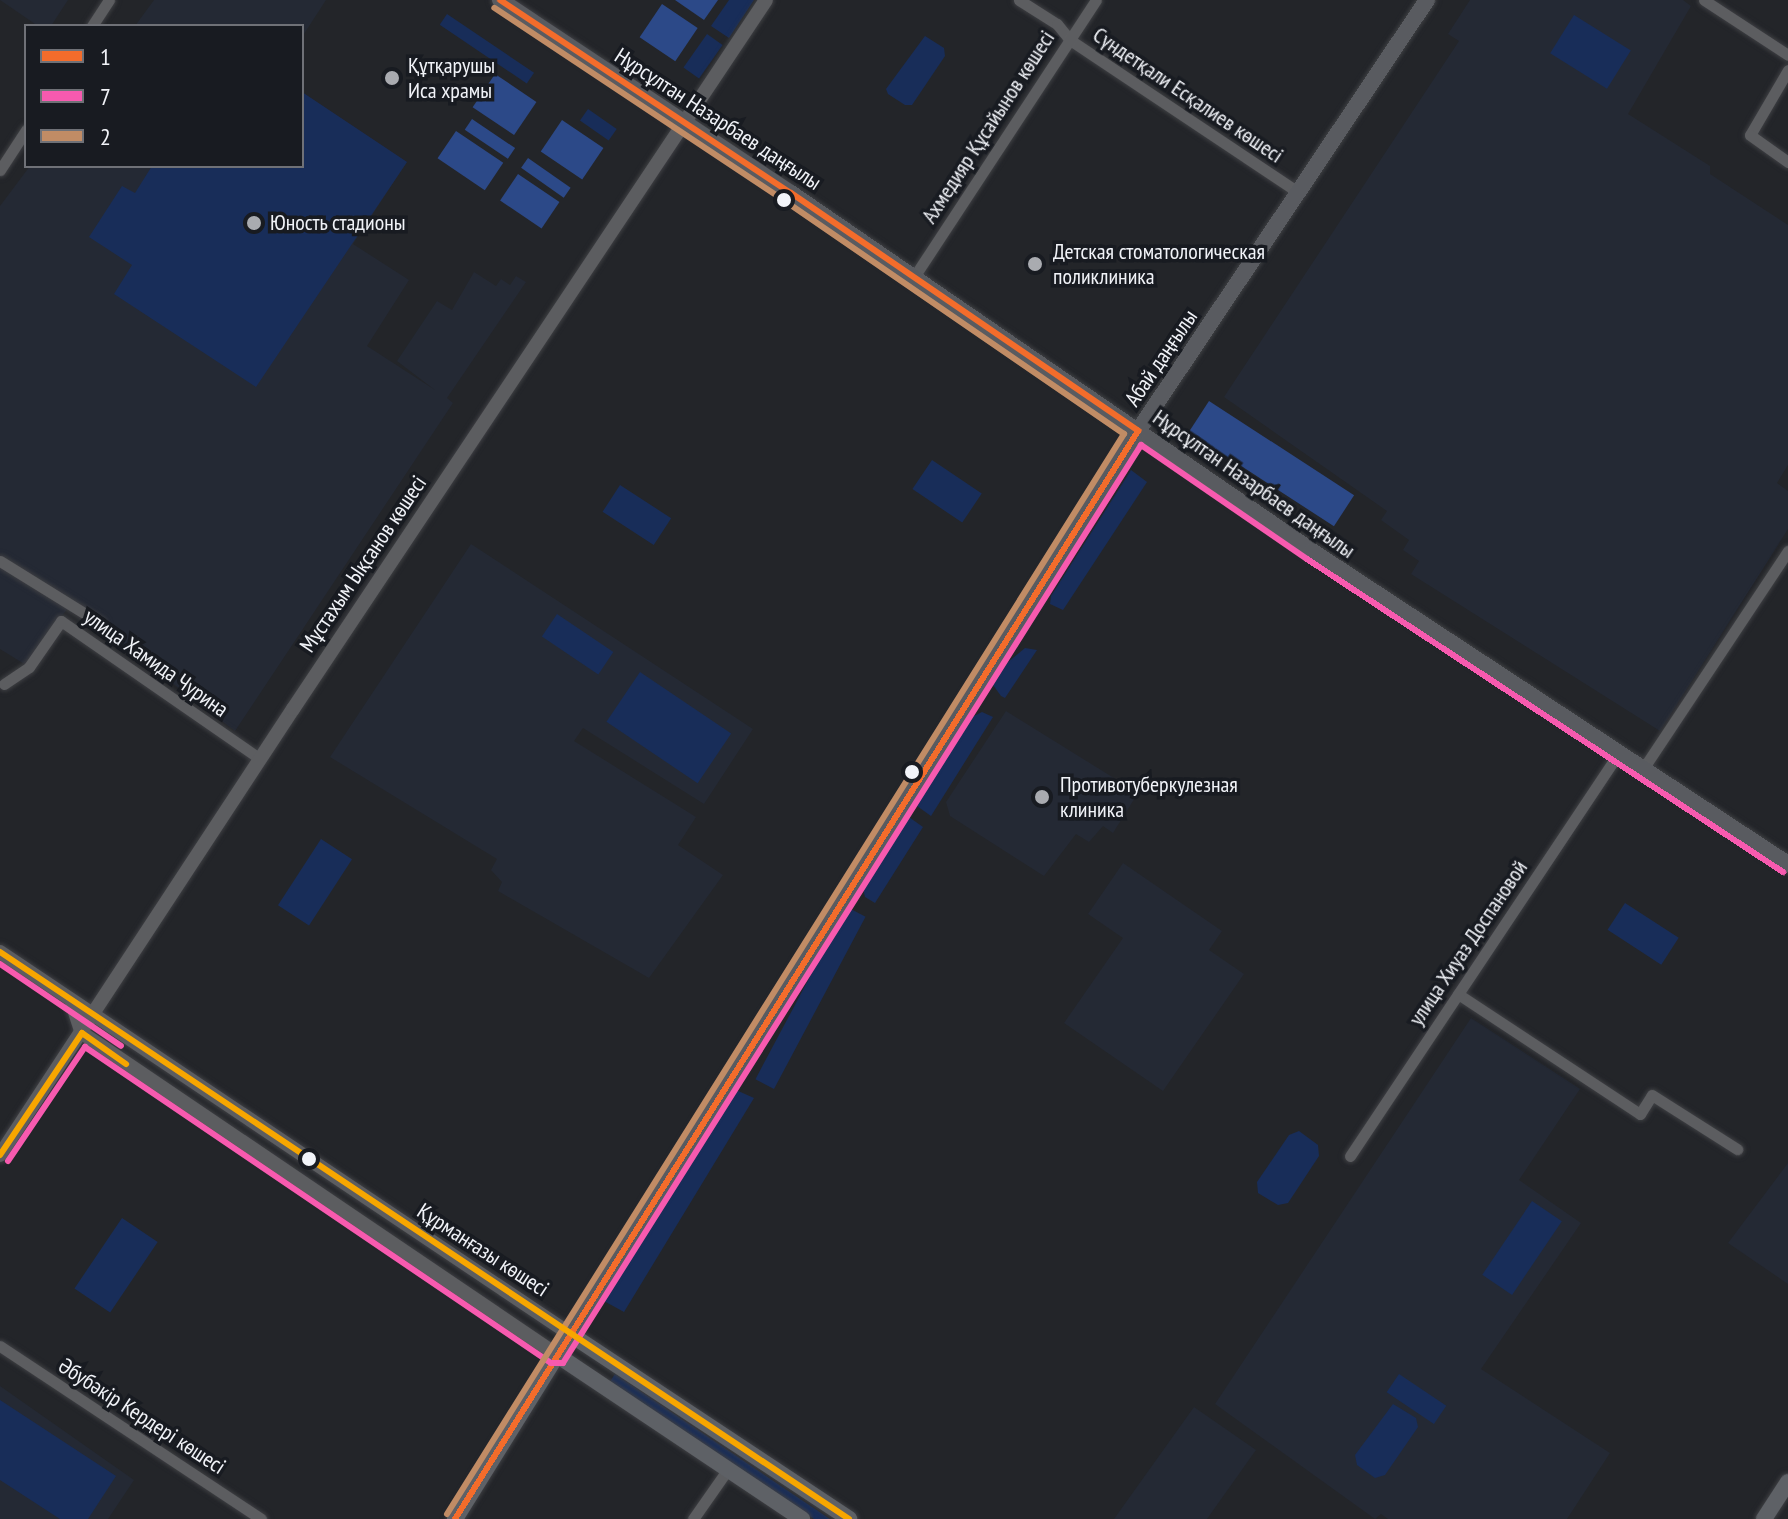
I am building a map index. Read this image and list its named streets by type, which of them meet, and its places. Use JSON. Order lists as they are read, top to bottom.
{
  "streets": {
    "main road": ["Нұрсұлтан Назарбаев даңғылы", "Абай даңғылы", "Құрманғазы көшесі"],
    "street": [
      "Сүндетқали Есқалиев көшесі",
      "Ахмедияр Құсайынов көшесі",
      "Мұстахым Ықсанов көшесі",
      "улица Хамида Чурина",
      "улица Хиуаз Доспановой",
      "Әбубәкір Кердері көшесі"
    ]
  },
  "crossings": [
    ["Сүндетқали Есқалиев көшесі", "Ахмедияр Құсайынов көшесі"],
    ["Сүндетқали Есқалиев көшесі", "Абай даңғылы"],
    ["Нұрсұлтан Назарбаев даңғылы", "Ахмедияр Құсайынов көшесі"],
    ["Нұрсұлтан Назарбаев даңғылы", "Абай даңғылы"],
    ["Нұрсұлтан Назарбаев даңғылы", "Мұстахым Ықсанов көшесі"],
    ["Нұрсұлтан Назарбаев даңғылы", "улица Хиуаз Доспановой"],
    ["Абай даңғылы", "Құрманғазы көшесі"],
    ["Мұстахым Ықсанов көшесі", "улица Хамида Чурина"],
    ["Мұстахым Ықсанов көшесі", "Құрманғазы көшесі"]
  ],
  "places": [
    "Құтқарушы Иса храмы",
    "Юность стадионы",
    "Детская стоматологическая поликлиника",
    "Противотуберкулезная клиника"
  ],
  "lines": ["transit line 1", "transit line 2", "transit line 7"],
  "legend": ["1", "7", "2"]
}
